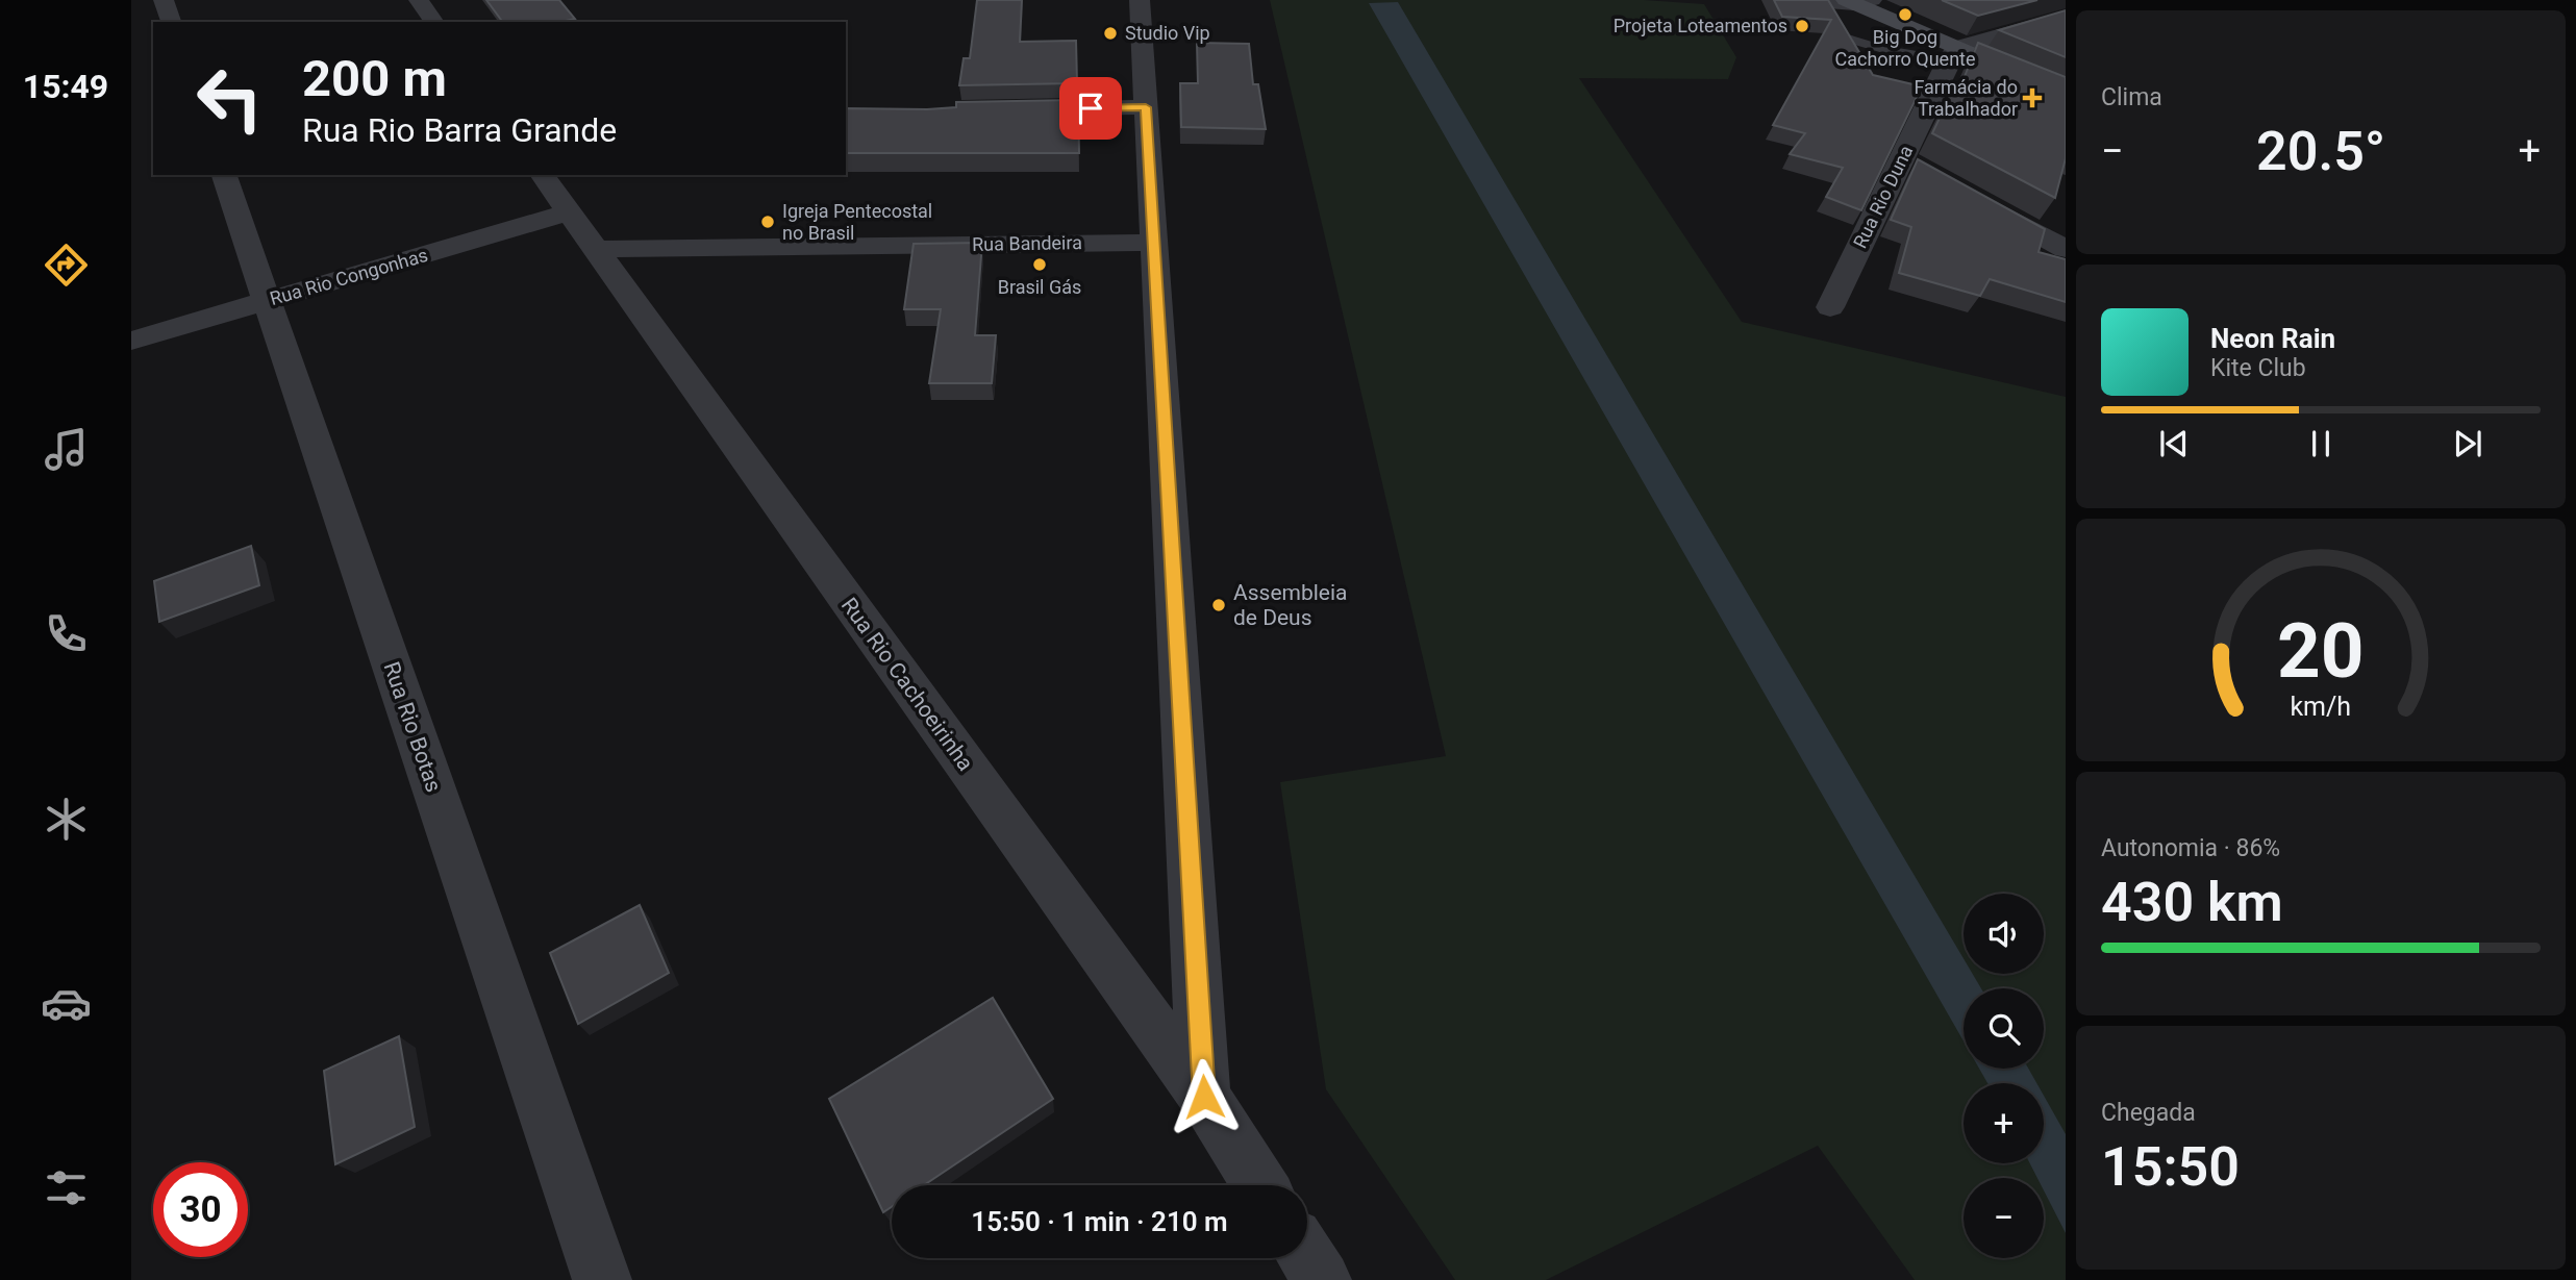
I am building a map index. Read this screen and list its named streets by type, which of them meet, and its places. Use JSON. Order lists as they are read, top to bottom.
{
  "streets": {
    "street": [
      "Rua Rio Duna",
      "Rua Bandeira",
      "Rua Rio Congonhas",
      "Rua Rio Cachoeirinha",
      "Rua Rio Botas"
    ]
  },
  "crossings": [
    ["Rua Bandeira", "Rua Rio Cachoeirinha"],
    ["Rua Rio Congonhas", "Rua Rio Cachoeirinha"],
    ["Rua Rio Congonhas", "Rua Rio Botas"]
  ],
  "places": {
    "other": [
      "Big Dog Cachorro Quente",
      "Projeta Loteamentos",
      "Studio Vip",
      "Igreja Pentecostal no Brasil",
      "Brasil Gás",
      "Assembleia de Deus"
    ],
    "health": ["Farmácia do Trabalhador"]
  },
  "page": {
    "tabs": "15:49",
    "tile": [
      "Clima",
      ["Autonomia · 86%", "430 km"],
      ["Chegada", "15:50"]
    ],
    "turn": ["200 m", "Rua Rio Barra Grande"],
    "heat": ["−", "20.5°", "+"],
    "song": ["Neon Rain", "Kite Club"],
    "map_buttons": ["+", "−"],
    "limit": "30",
    "trip": "15:50 · 1 min · 210 m",
    "gauge": ["20", "km/h"]
  }
}
